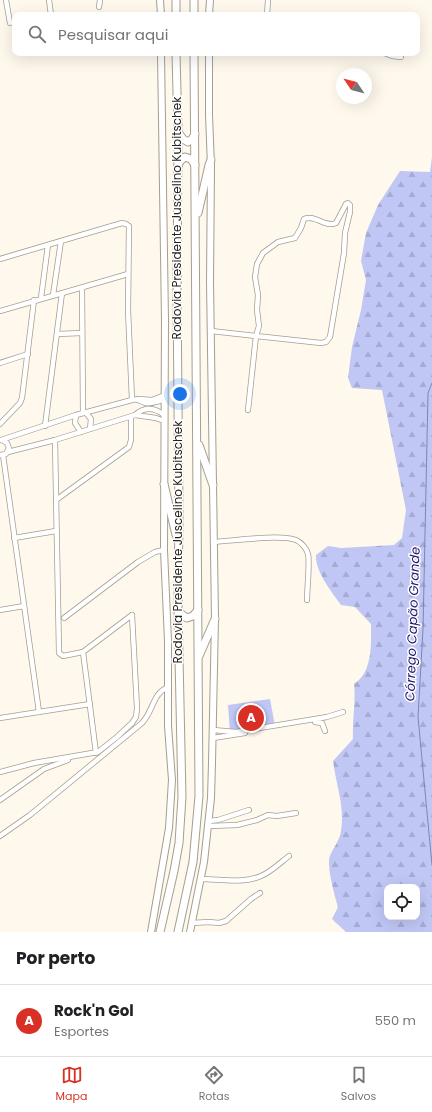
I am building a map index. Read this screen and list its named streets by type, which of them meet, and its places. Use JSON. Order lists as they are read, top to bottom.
{
  "streets": {
    "highway": ["Rodovia Presidente Juscelino Kubitschek"]
  },
  "water": ["Córrego Capão Grande"],
  "north": "top left",
  "page": {
    "search": "Pesquisar aqui",
    "pins": "A",
    "heading": "Por perto",
    "list": [
      {
        "mark": "A",
        "name": "Rock'n Gol",
        "note": "Esportes",
        "value": "550 m"
      }
    ],
    "nav": ["Mapa", "Rotas", "Salvos"]
  }
}
